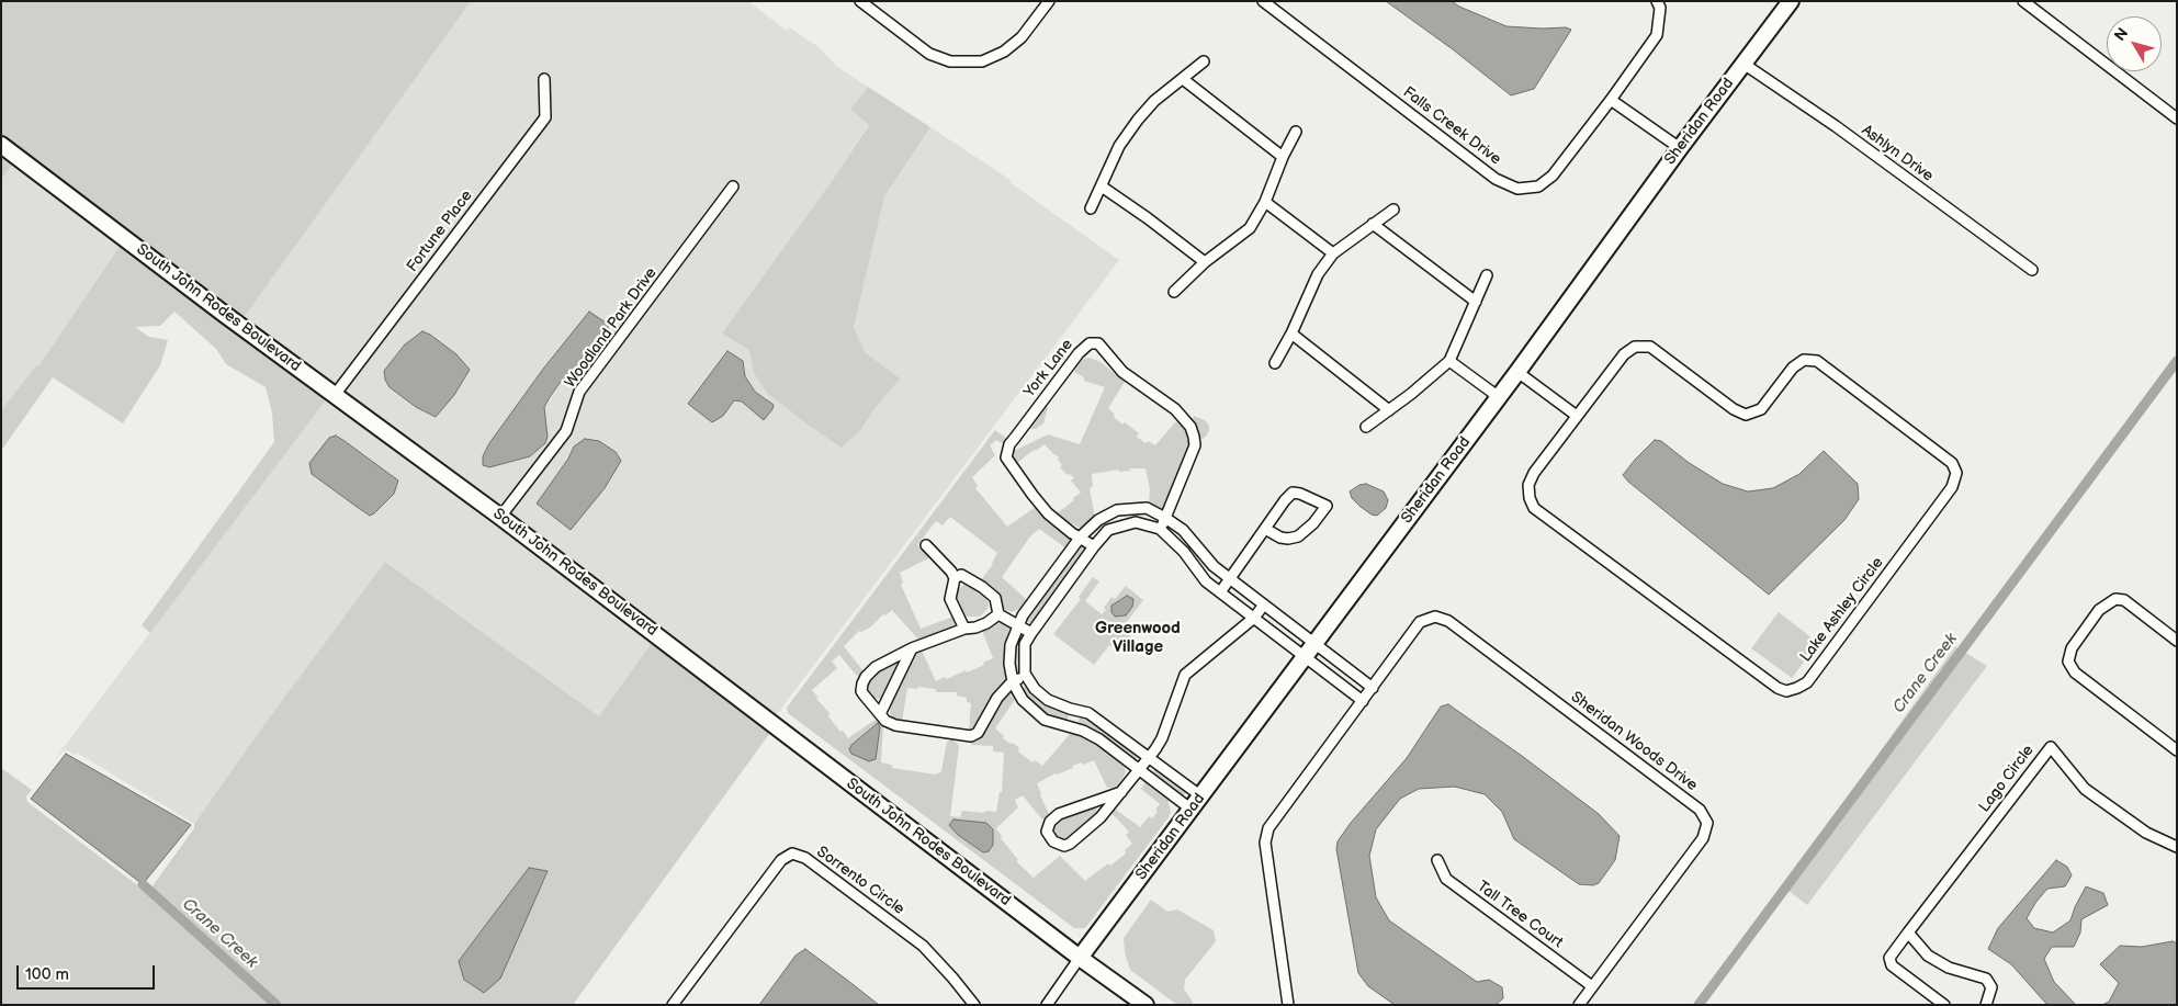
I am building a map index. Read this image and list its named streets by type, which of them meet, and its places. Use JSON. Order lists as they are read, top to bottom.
{
  "streets": {
    "main road": ["Sheridan Road", "South John Rodes Boulevard"],
    "street": [
      "Falls Creek Drive",
      "Ashlyn Drive",
      "Fortune Place",
      "Woodland Park Drive",
      "York Lane",
      "Lake Ashley Circle",
      "Sheridan Woods Drive",
      "Lago Circle",
      "Sorrento Circle",
      "Tall Tree Court"
    ]
  },
  "crossings": [
    ["Sheridan Road", "Ashlyn Drive"],
    ["Sheridan Road", "South John Rodes Boulevard"],
    ["Fortune Place", "South John Rodes Boulevard"],
    ["South John Rodes Boulevard", "Woodland Park Drive"],
    ["Sheridan Woods Drive", "Tall Tree Court"]
  ],
  "districts": ["Greenwood Village"],
  "water": ["Crane Creek"],
  "scale_bar": "100 m",
  "north": "top left"
}
